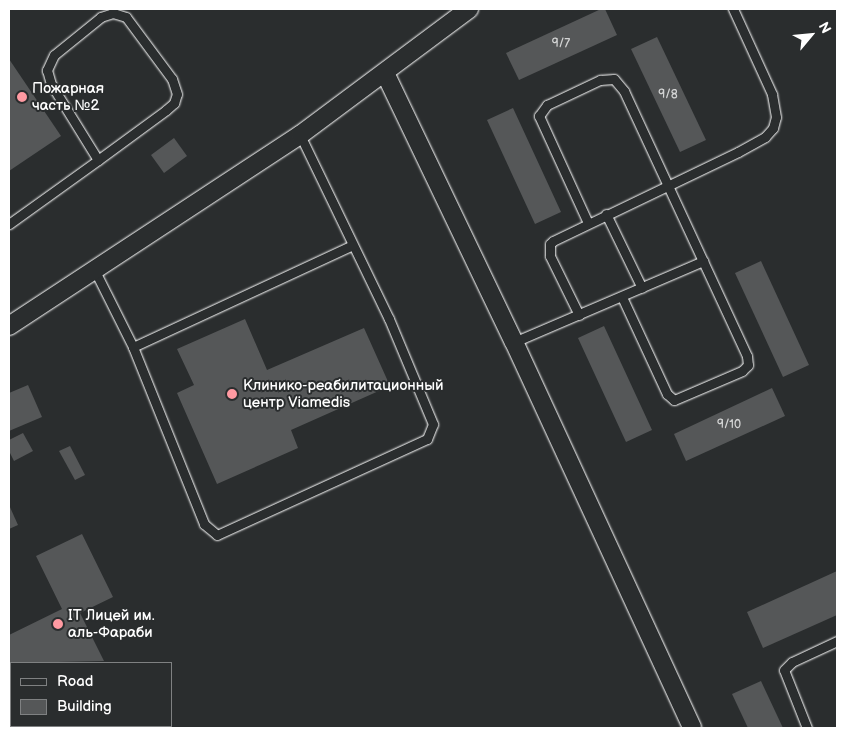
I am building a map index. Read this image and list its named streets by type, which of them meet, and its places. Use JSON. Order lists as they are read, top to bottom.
{
  "places": ["Пожарная часть №2", "Клинико-реабилитационный центр Viamedis", "IT Лицей им. аль-Фараби"],
  "house_numbers": ["9/7", "9/8", "9/10"],
  "legend": ["Road", "Building"],
  "north": "top right"
}
